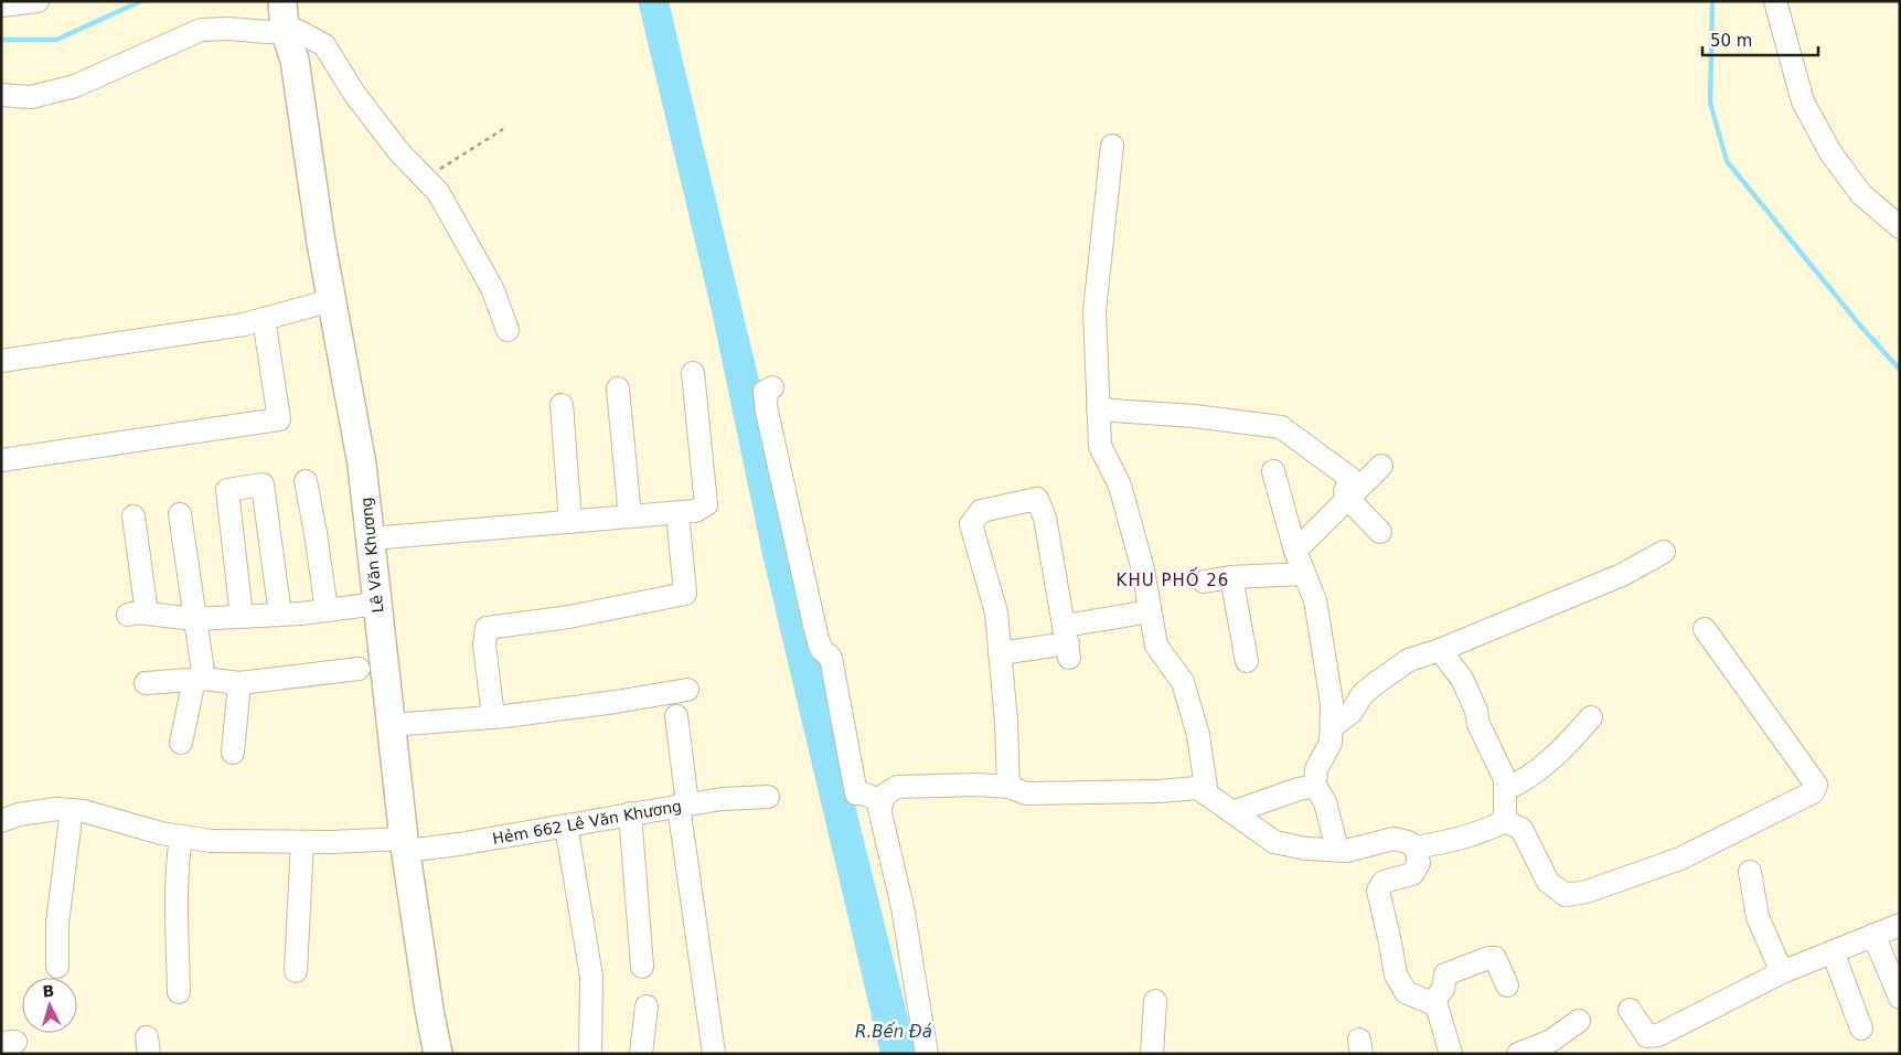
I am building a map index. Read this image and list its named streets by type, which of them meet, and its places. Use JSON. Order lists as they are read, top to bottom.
{
  "streets": {
    "main road": ["Lê Văn Khương"],
    "street": ["Hẻm 662 Lê Văn Khương"]
  },
  "crossings": [
    ["Lê Văn Khương", "Hẻm 662 Lê Văn Khương"]
  ],
  "districts": ["KHU PHỐ 26"],
  "water": ["R.Bến Đá"],
  "scale_bar": "50 m",
  "north": "top"
}
